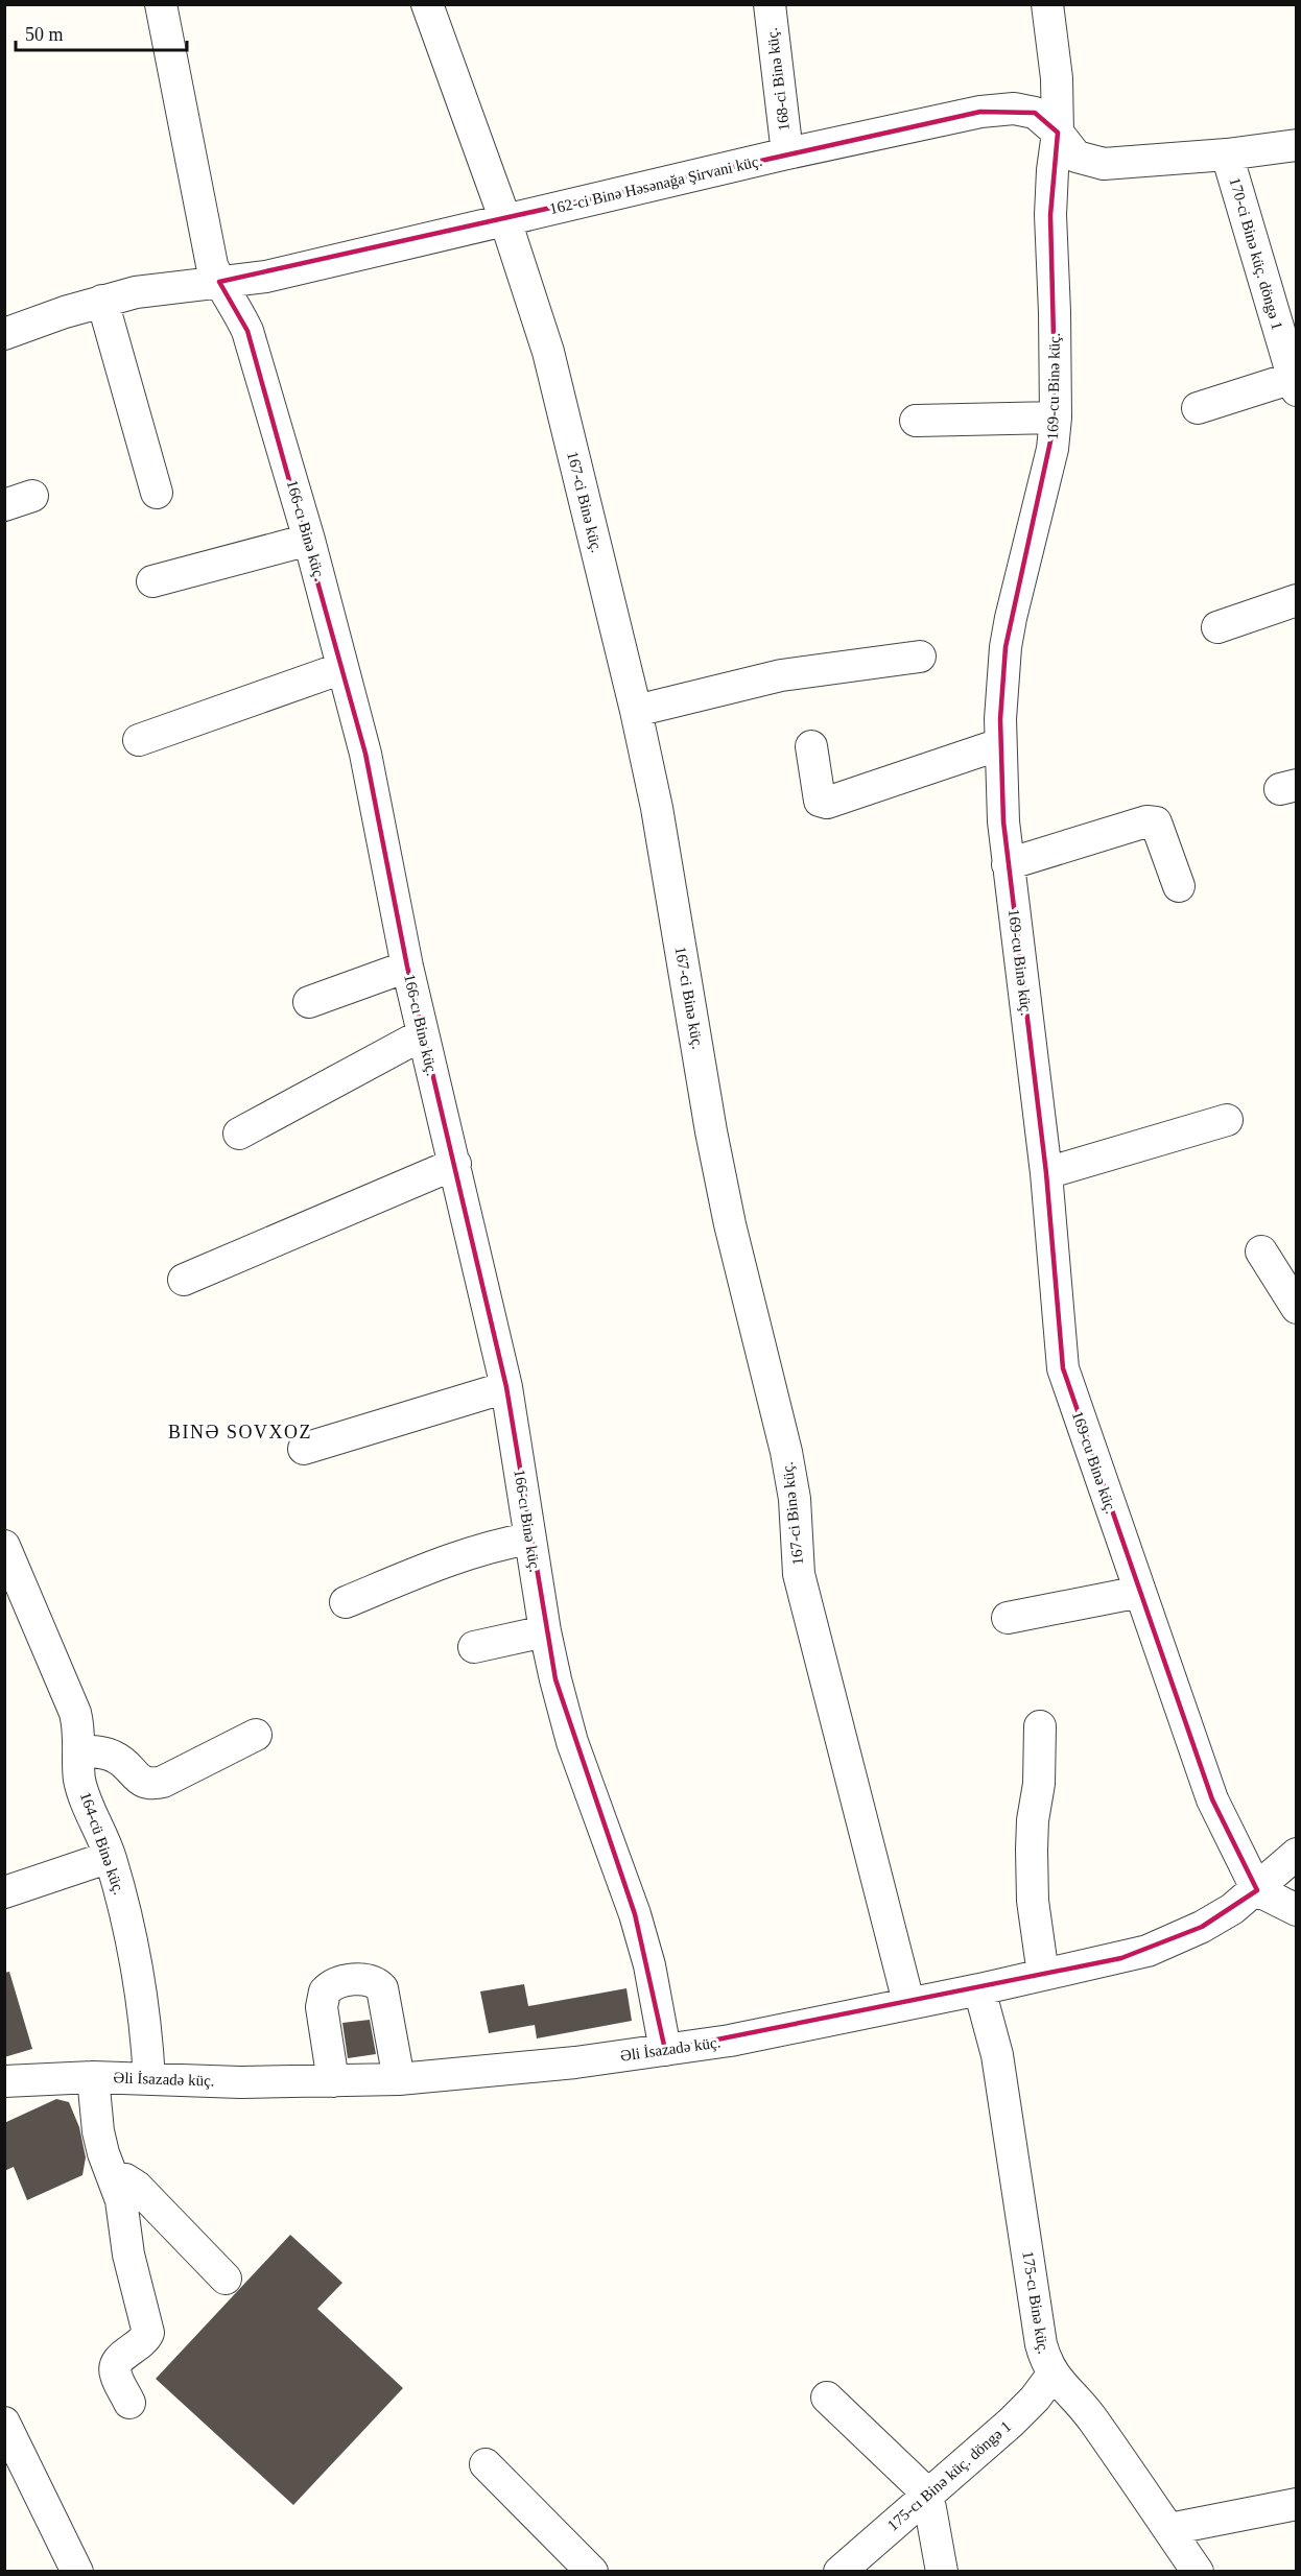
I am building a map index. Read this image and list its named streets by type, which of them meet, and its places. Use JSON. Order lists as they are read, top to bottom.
{
  "streets": {
    "street": [
      "168-ci Binə küç.",
      "162-ci Binə Həsənağa Şirvani küç.",
      "170-ci Binə küç. döngə 1",
      "169-cu Binə küç.",
      "167-ci Binə küç.",
      "166-cı Binə küç.",
      "164-cü Binə küç.",
      "Əli İsazadə küç.",
      "175-cı Binə küç.",
      "175-cı Binə küç. döngə 1"
    ]
  },
  "crossings": [
    ["168-ci Binə küç.", "162-ci Binə Həsənağa Şirvani küç."],
    ["162-ci Binə Həsənağa Şirvani küç.", "170-ci Binə küç. döngə 1"],
    ["162-ci Binə Həsənağa Şirvani küç.", "169-cu Binə küç."],
    ["162-ci Binə Həsənağa Şirvani küç.", "167-ci Binə küç."],
    ["162-ci Binə Həsənağa Şirvani küç.", "166-cı Binə küç."],
    ["169-cu Binə küç.", "Əli İsazadə küç."],
    ["167-ci Binə küç.", "Əli İsazadə küç."],
    ["166-cı Binə küç.", "Əli İsazadə küç."],
    ["164-cü Binə küç.", "Əli İsazadə küç."],
    ["Əli İsazadə küç.", "175-cı Binə küç."],
    ["175-cı Binə küç.", "175-cı Binə küç. döngə 1"]
  ],
  "districts": ["BINƏ SOVXOZ"],
  "scale_bar": "50 m"
}
